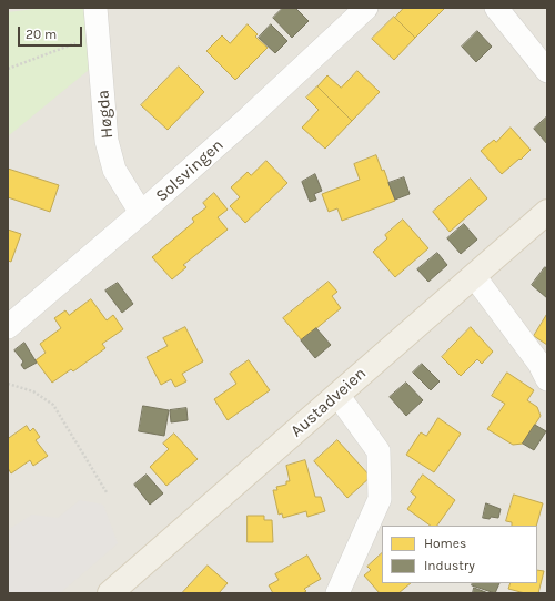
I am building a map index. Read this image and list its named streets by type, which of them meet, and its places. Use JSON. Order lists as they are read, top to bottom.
{
  "streets": {
    "main road": ["Austadveien"],
    "street": ["Høgda", "Solsvingen"]
  },
  "crossings": [
    ["Høgda", "Solsvingen"]
  ],
  "legend": ["Homes", "Industry"],
  "scale_bar": "20 m"
}
